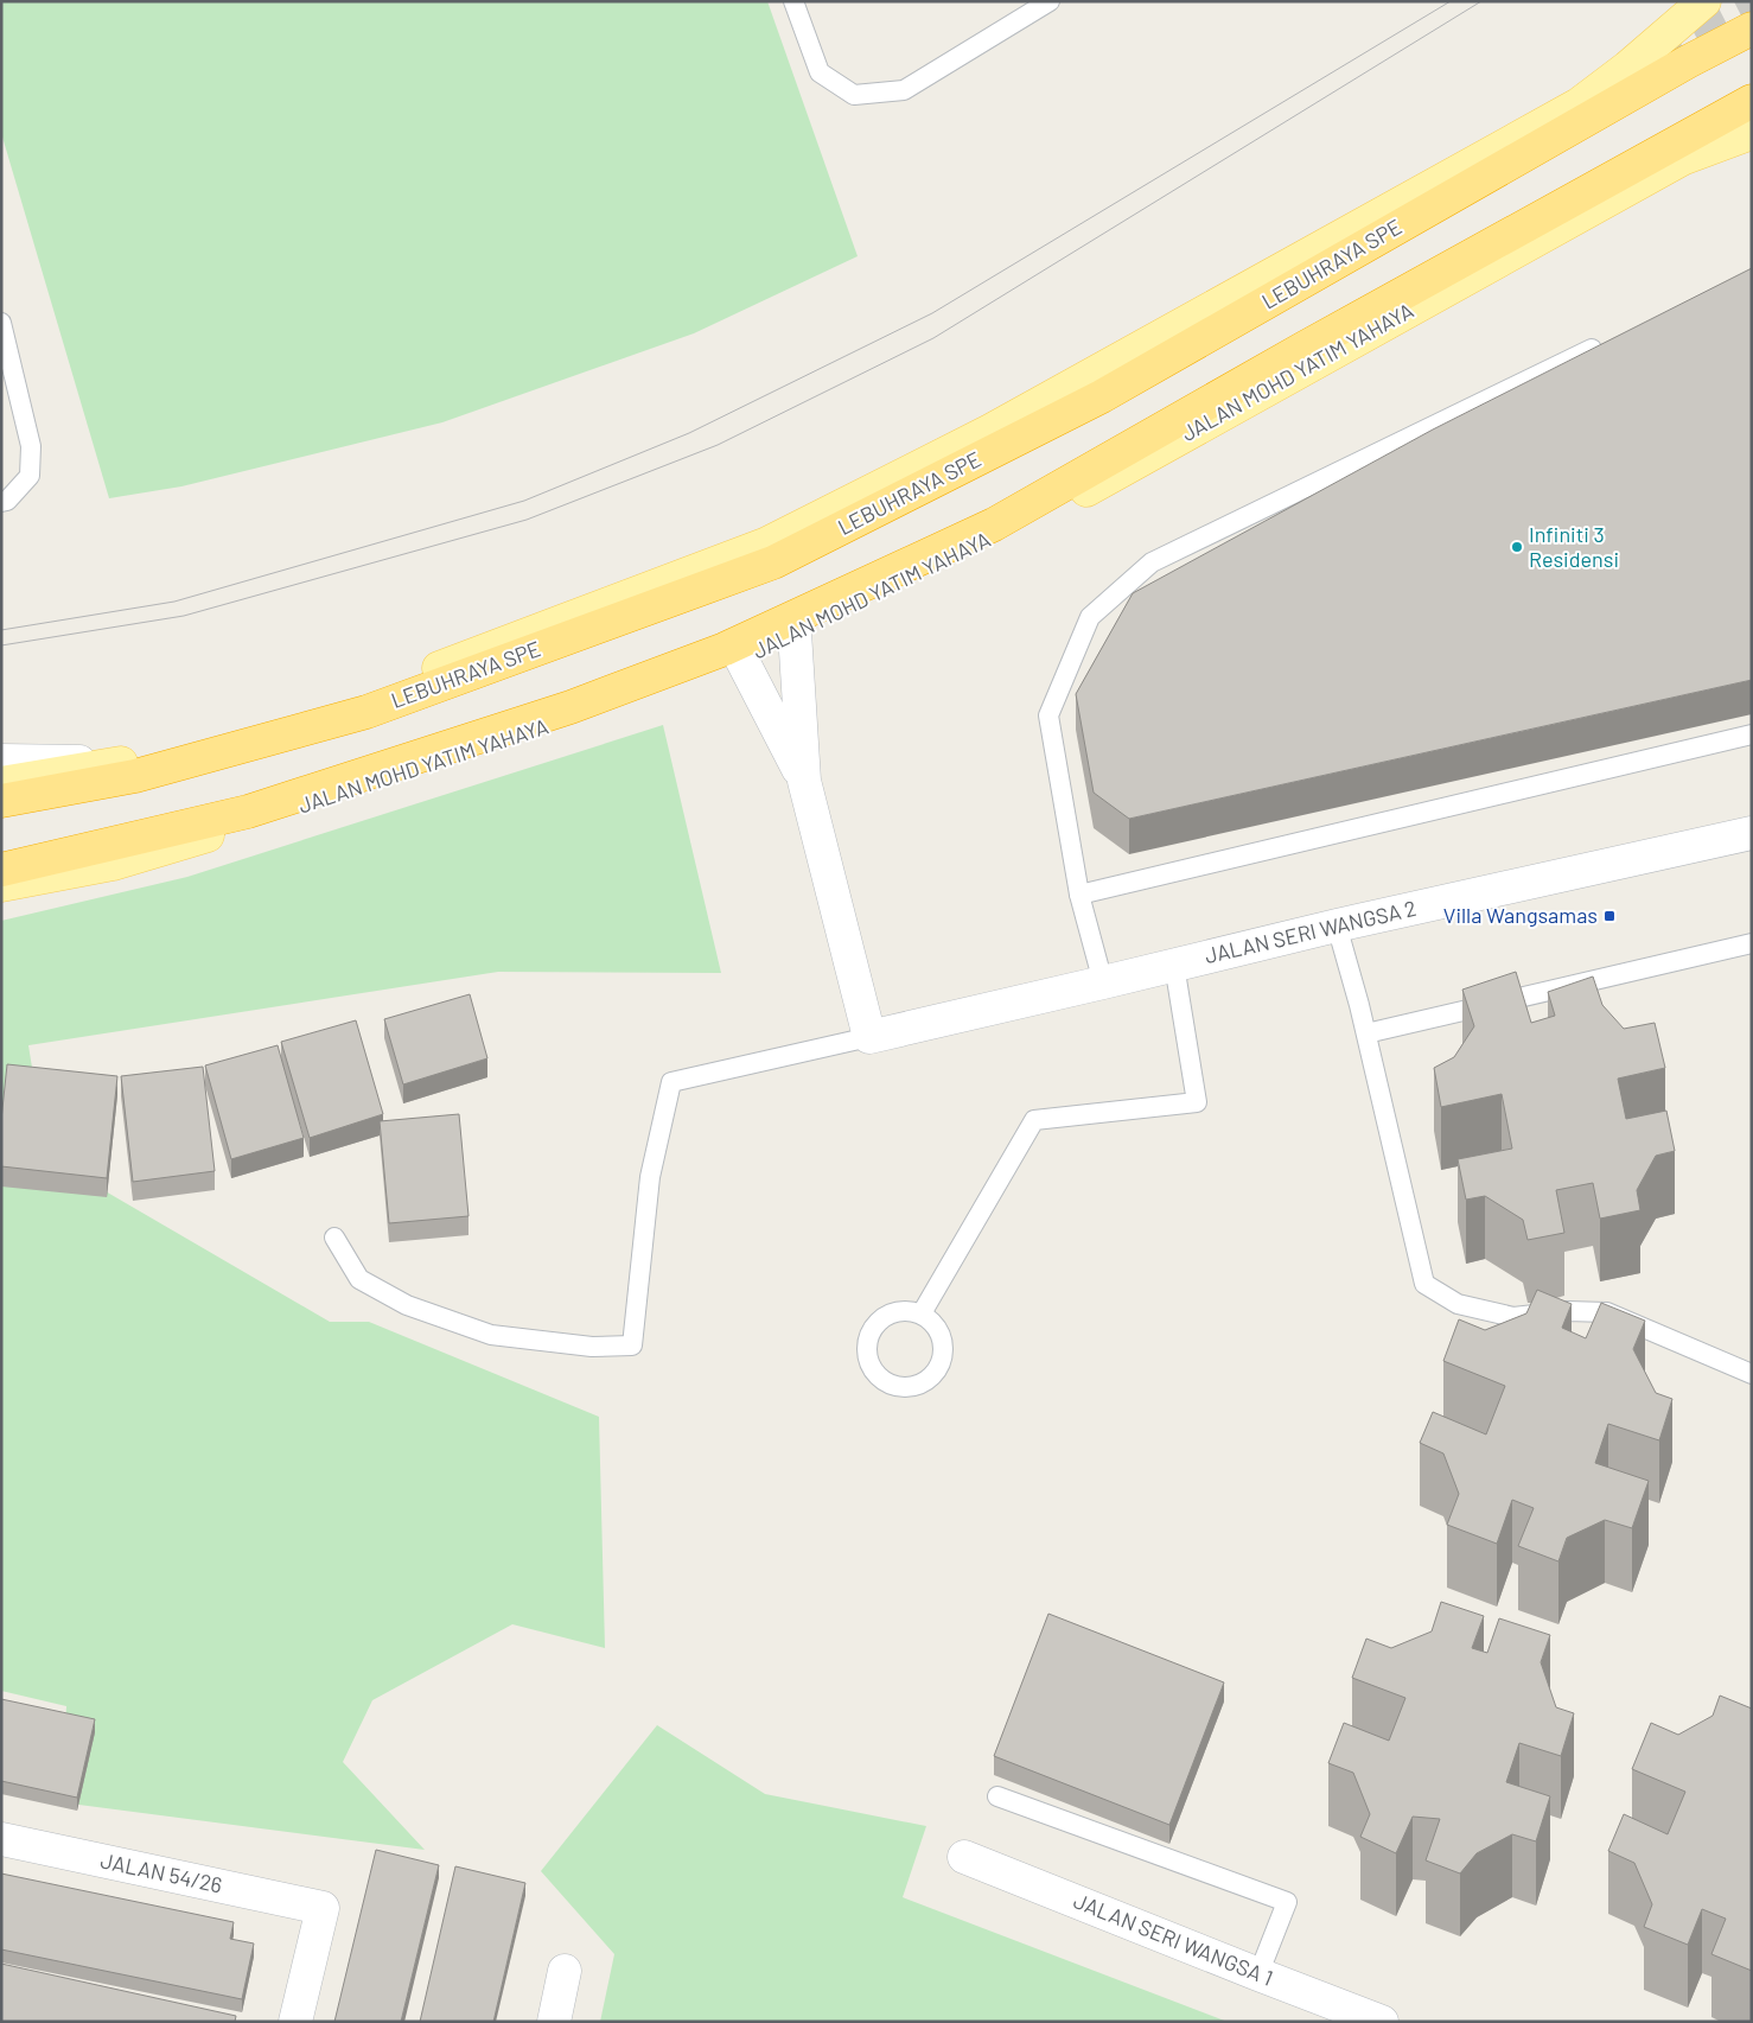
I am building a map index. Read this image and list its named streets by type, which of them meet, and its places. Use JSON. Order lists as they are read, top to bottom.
{
  "streets": {
    "highway": ["LEBUHRAYA SPE"],
    "main road": ["JALAN MOHD YATIM YAHAYA"],
    "street": ["JALAN SERI WANGSA 2", "JALAN 54/26", "JALAN SERI WANGSA 1"]
  },
  "places": {
    "other": ["Infiniti 3 Residensi"],
    "transit": ["Villa Wangsamas"]
  }
}
